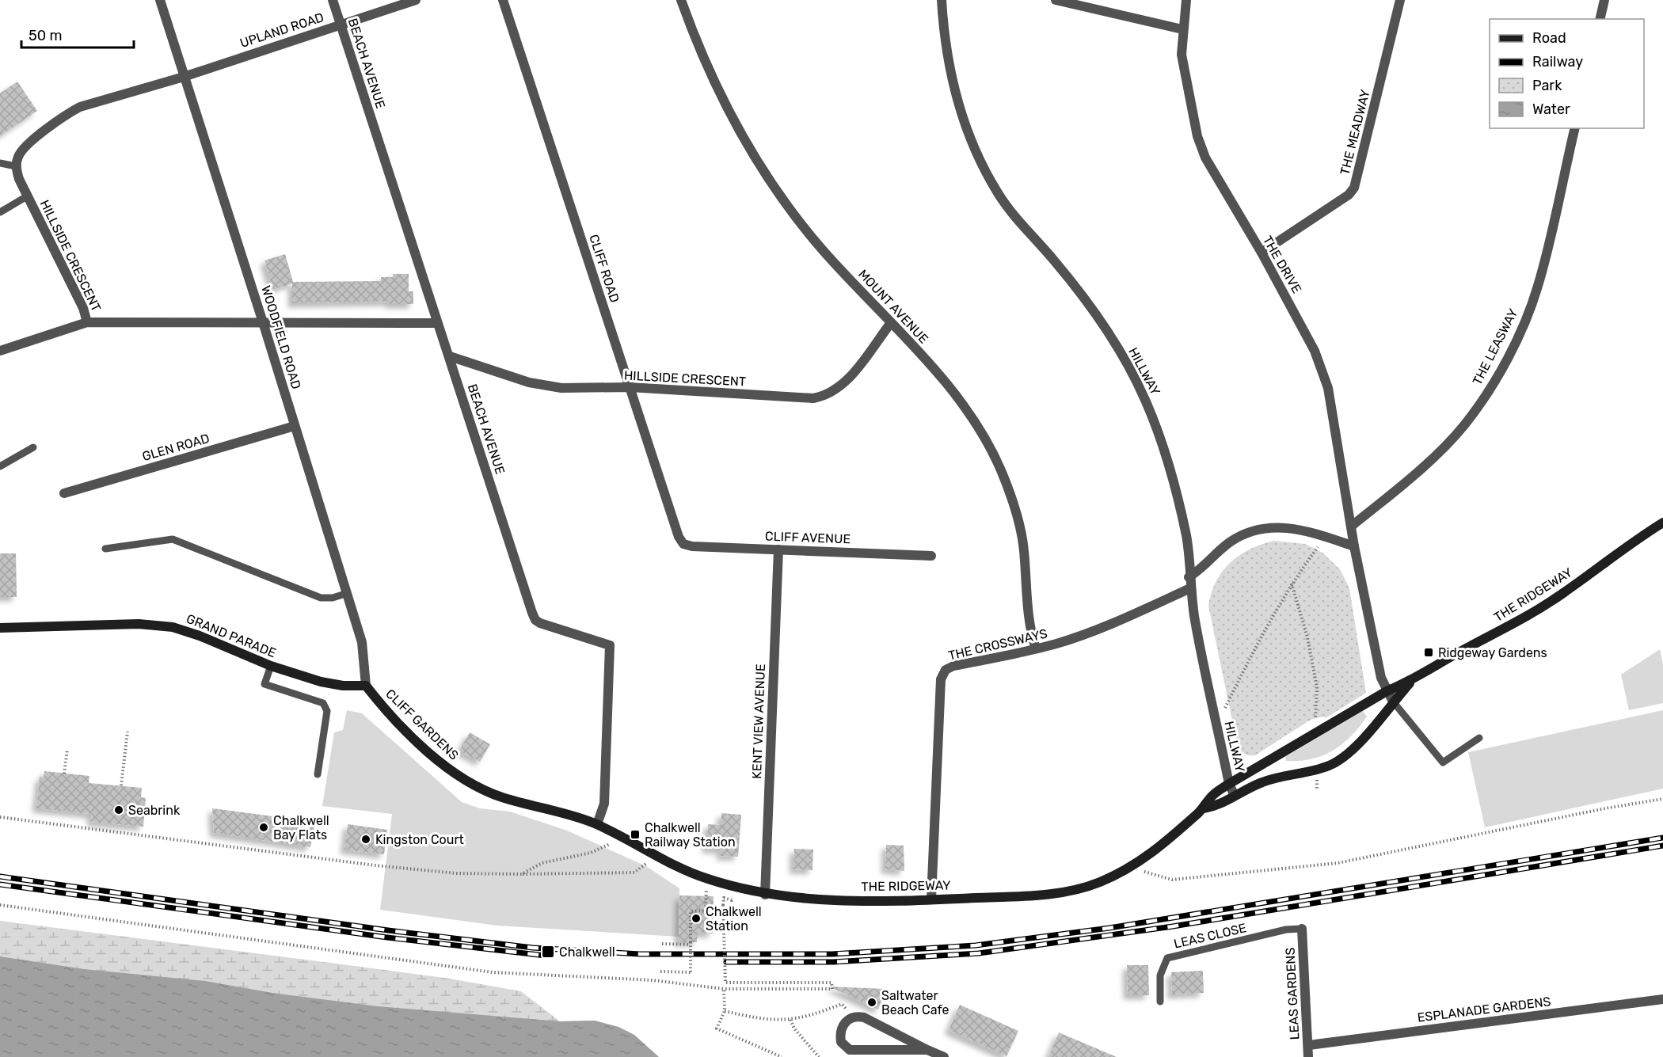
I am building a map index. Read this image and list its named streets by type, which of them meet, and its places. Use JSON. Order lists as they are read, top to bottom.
{
  "streets": {
    "street": [
      "UPLAND ROAD",
      "BEACH AVENUE",
      "THE MEADWAY",
      "HILLSIDE CRESCENT",
      "THE DRIVE",
      "CLIFF ROAD",
      "MOUNT AVENUE",
      "WOODFIELD ROAD",
      "THE LEASWAY",
      "HILLWAY",
      "GLEN ROAD",
      "CLIFF AVENUE",
      "THE RIDGEWAY",
      "GRAND PARADE",
      "THE CROSSWAYS",
      "KENT VIEW AVENUE",
      "CLIFF GARDENS",
      "LEAS GARDENS",
      "ESPLANADE GARDENS"
    ],
    "lane": ["LEAS CLOSE"]
  },
  "crossings": [
    ["UPLAND ROAD", "BEACH AVENUE"],
    ["UPLAND ROAD", "WOODFIELD ROAD"],
    ["BEACH AVENUE", "HILLSIDE CRESCENT"],
    ["BEACH AVENUE", "THE RIDGEWAY"],
    ["BEACH AVENUE", "CLIFF GARDENS"],
    ["THE MEADWAY", "THE DRIVE"],
    ["HILLSIDE CRESCENT", "CLIFF ROAD"],
    ["HILLSIDE CRESCENT", "MOUNT AVENUE"],
    ["HILLSIDE CRESCENT", "WOODFIELD ROAD"],
    ["THE DRIVE", "THE LEASWAY"],
    ["CLIFF ROAD", "CLIFF AVENUE"],
    ["MOUNT AVENUE", "THE CROSSWAYS"],
    ["WOODFIELD ROAD", "GLEN ROAD"],
    ["WOODFIELD ROAD", "GRAND PARADE"],
    ["WOODFIELD ROAD", "CLIFF GARDENS"],
    ["HILLWAY", "THE RIDGEWAY"],
    ["HILLWAY", "THE CROSSWAYS"],
    ["CLIFF AVENUE", "KENT VIEW AVENUE"],
    ["THE RIDGEWAY", "THE CROSSWAYS"],
    ["THE RIDGEWAY", "KENT VIEW AVENUE"],
    ["THE RIDGEWAY", "CLIFF GARDENS"],
    ["GRAND PARADE", "CLIFF GARDENS"],
    ["LEAS CLOSE", "LEAS GARDENS"],
    ["LEAS GARDENS", "ESPLANADE GARDENS"]
  ],
  "places": {
    "transit": ["Ridgeway Gardens", "Chalkwell Railway Station", "Chalkwell"],
    "other": [
      "Seabrink",
      "Chalkwell Bay Flats",
      "Kingston Court",
      "Chalkwell Station",
      "Saltwater Beach Cafe"
    ]
  },
  "legend": [
    "Road",
    "Railway",
    "Park",
    "Water"
  ],
  "scale_bar": "50 m"
}
